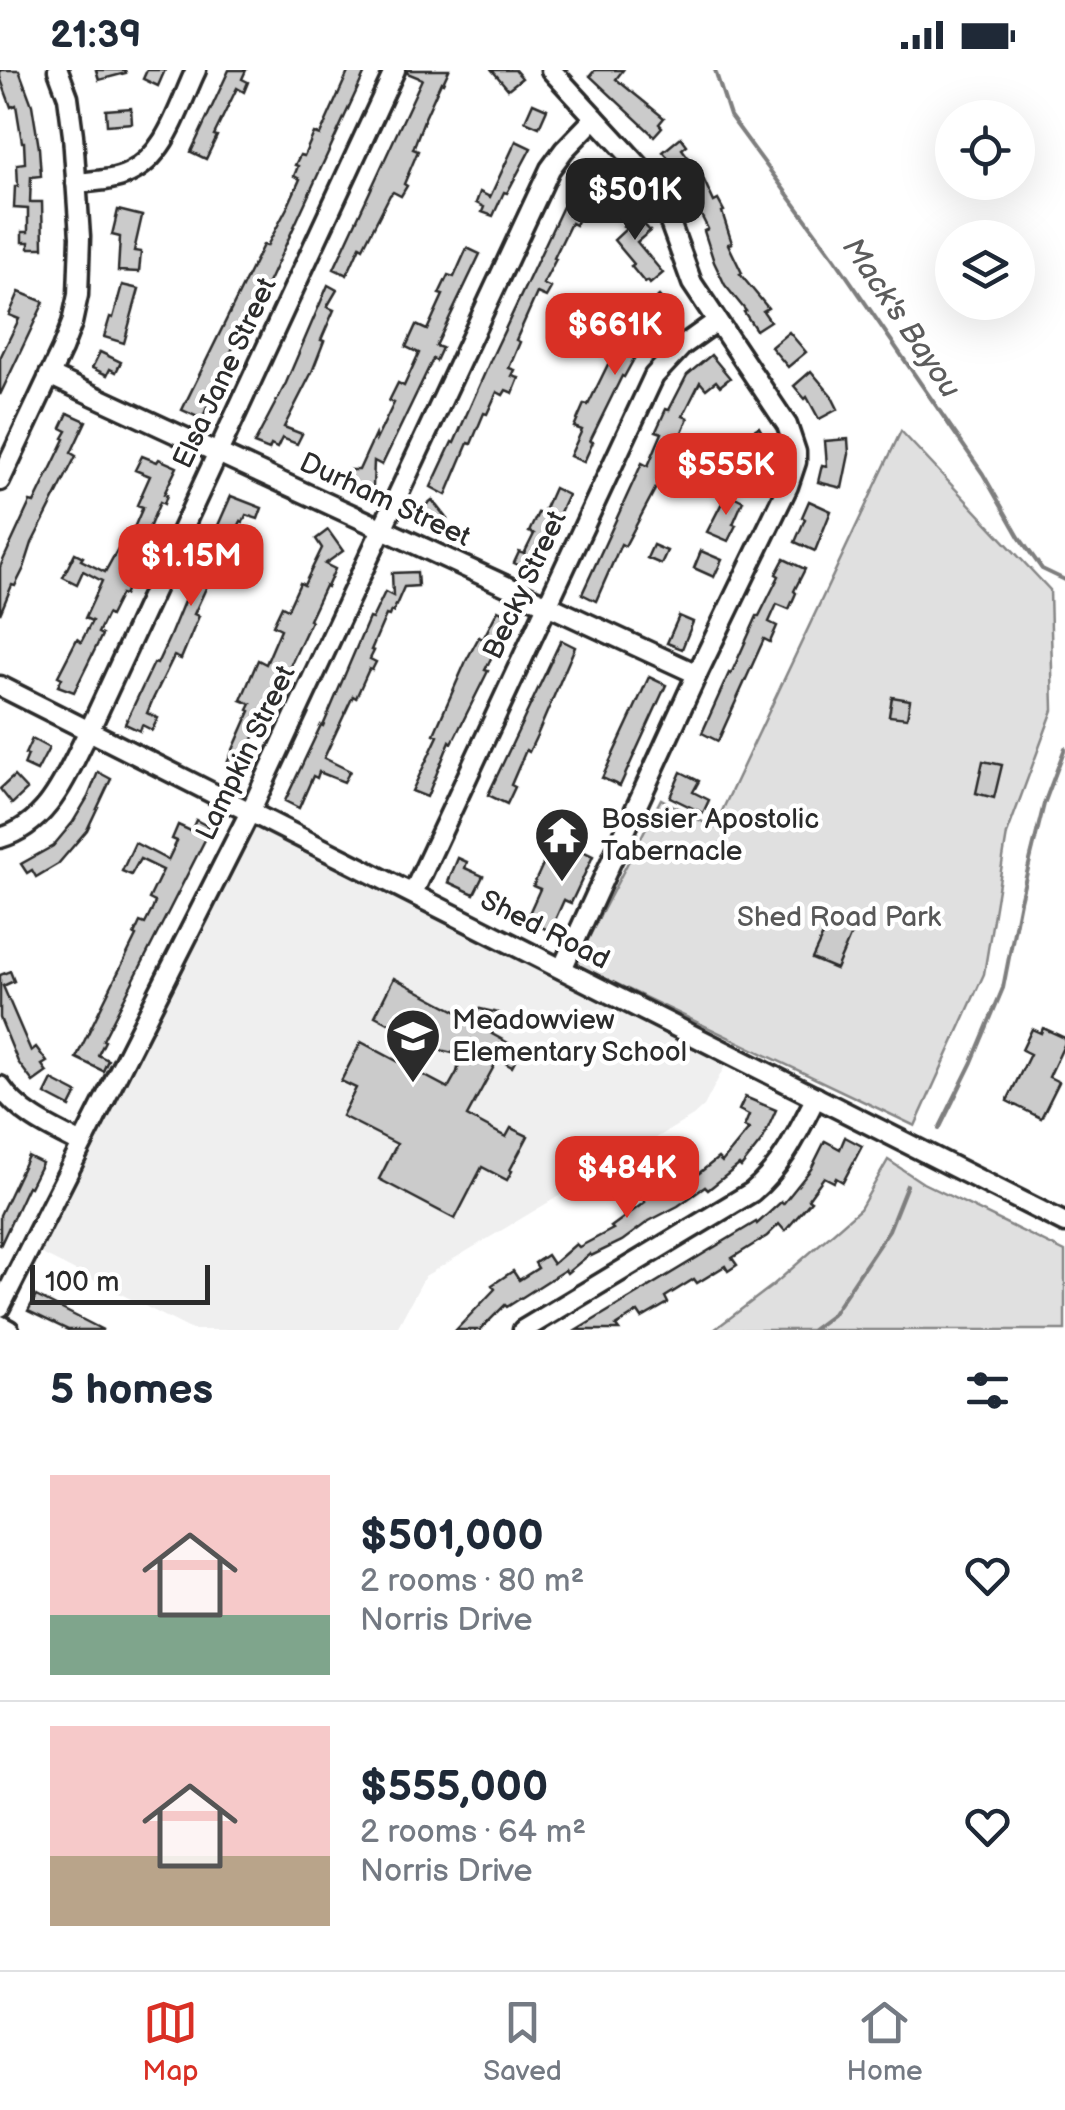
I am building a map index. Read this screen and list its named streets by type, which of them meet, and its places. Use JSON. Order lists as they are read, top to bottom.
{
  "streets": {
    "street": [
      "Elsa Jane Street",
      "Durham Street",
      "Becky Street",
      "Lampkin Street",
      "Shed Road"
    ]
  },
  "crossings": [
    ["Elsa Jane Street", "Durham Street"],
    ["Elsa Jane Street", "Shed Road"],
    ["Durham Street", "Becky Street"],
    ["Durham Street", "Lampkin Street"],
    ["Becky Street", "Shed Road"],
    ["Lampkin Street", "Shed Road"]
  ],
  "water": ["Mack's Bayou"],
  "parks": ["Shed Road Park"],
  "places": {
    "temple": ["Bossier Apostolic Tabernacle"],
    "school or university": ["Meadowview Elementary School"]
  },
  "scale_bar": "100 m",
  "page": {
    "status": "21:39",
    "price": [
      "$501K",
      "$661K",
      "$555K",
      "$1.15M",
      "$484K"
    ],
    "scale": "100 m",
    "heading": "5 homes",
    "list": [
      {
        "name": "$501,000",
        "note": "2 rooms · 80 m² · Norris Drive"
      },
      {
        "name": "$555,000",
        "note": "2 rooms · 64 m² · Norris Drive"
      }
    ],
    "tabs": ["Map", "Saved", "Home"]
  }
}
